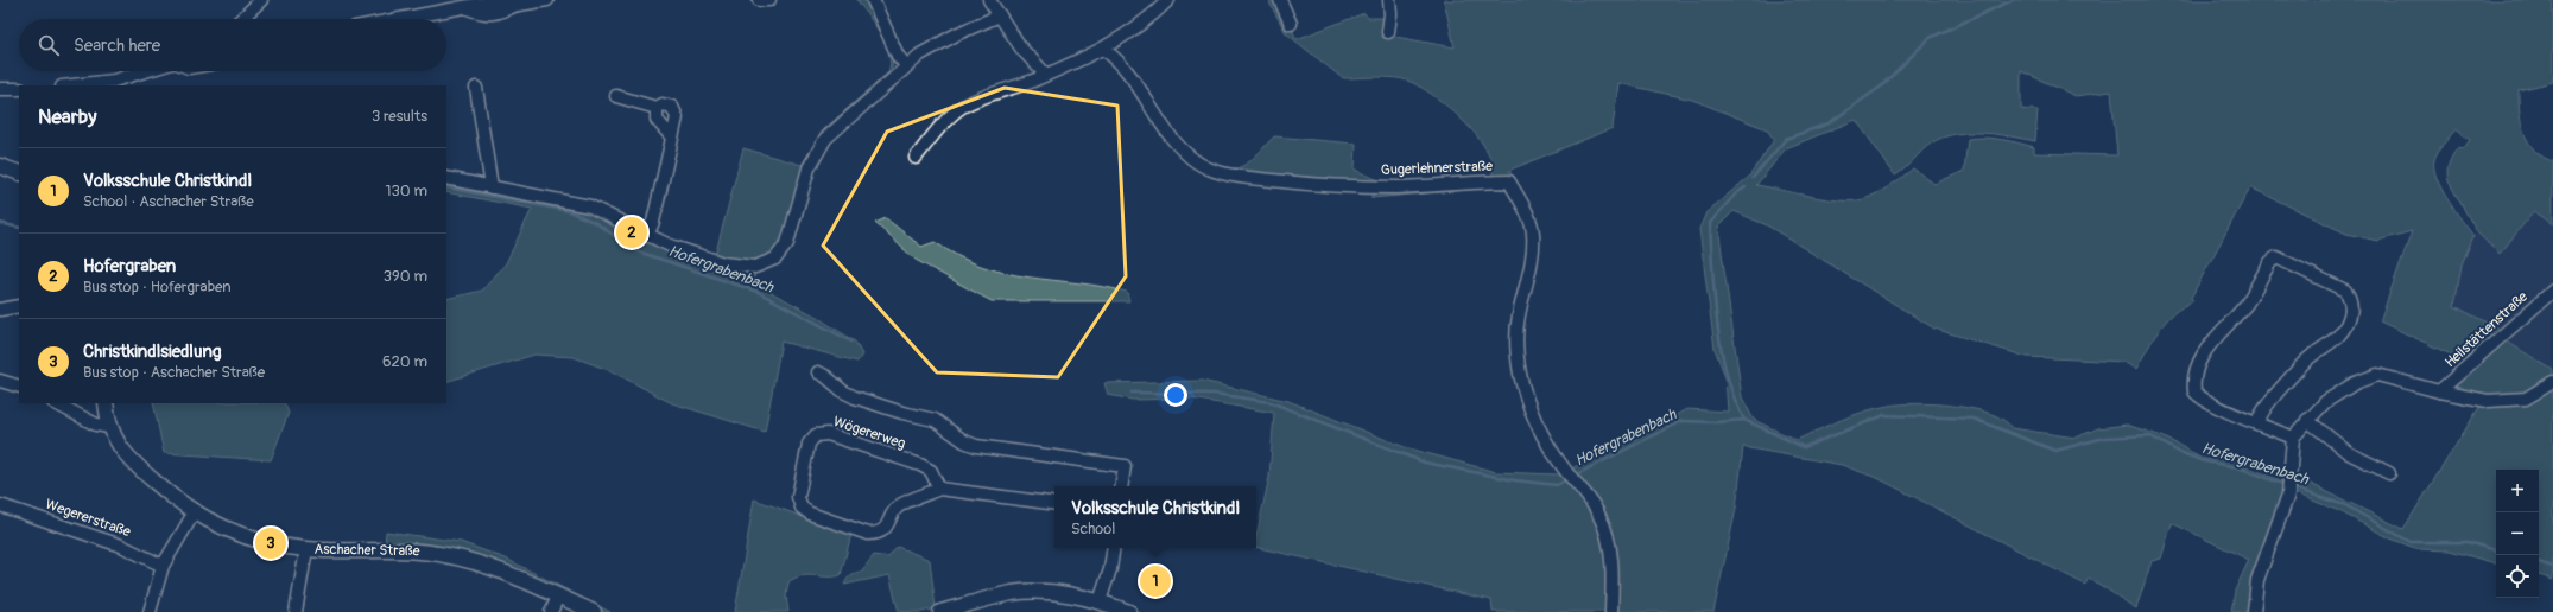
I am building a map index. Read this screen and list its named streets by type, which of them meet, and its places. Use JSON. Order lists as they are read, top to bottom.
{
  "streets": {
    "street": [
      "Gugerlehnerstraße",
      "Heilstättenstraße",
      "Wögererweg",
      "Wegererstraße",
      "Aschacher Straße"
    ]
  },
  "water": ["Hofergrabenbach"],
  "page": {
    "search": "Search here",
    "heading": ["Nearby", "3 results"],
    "list": [
      {
        "mark": "1",
        "name": "Volksschule Christkindl",
        "note": "School · Aschacher Straße",
        "value": "130 m"
      },
      {
        "mark": "2",
        "name": "Hofergraben",
        "note": "Bus stop · Hofergraben",
        "value": "390 m"
      },
      {
        "mark": "3",
        "name": "Christkindlsiedlung",
        "note": "Bus stop · Aschacher Straße",
        "value": "620 m"
      }
    ],
    "pins": ["2", "3", "1"],
    "map_buttons": ["+", "−"],
    "popup": ["Volksschule Christkindl", "School"]
  }
}
